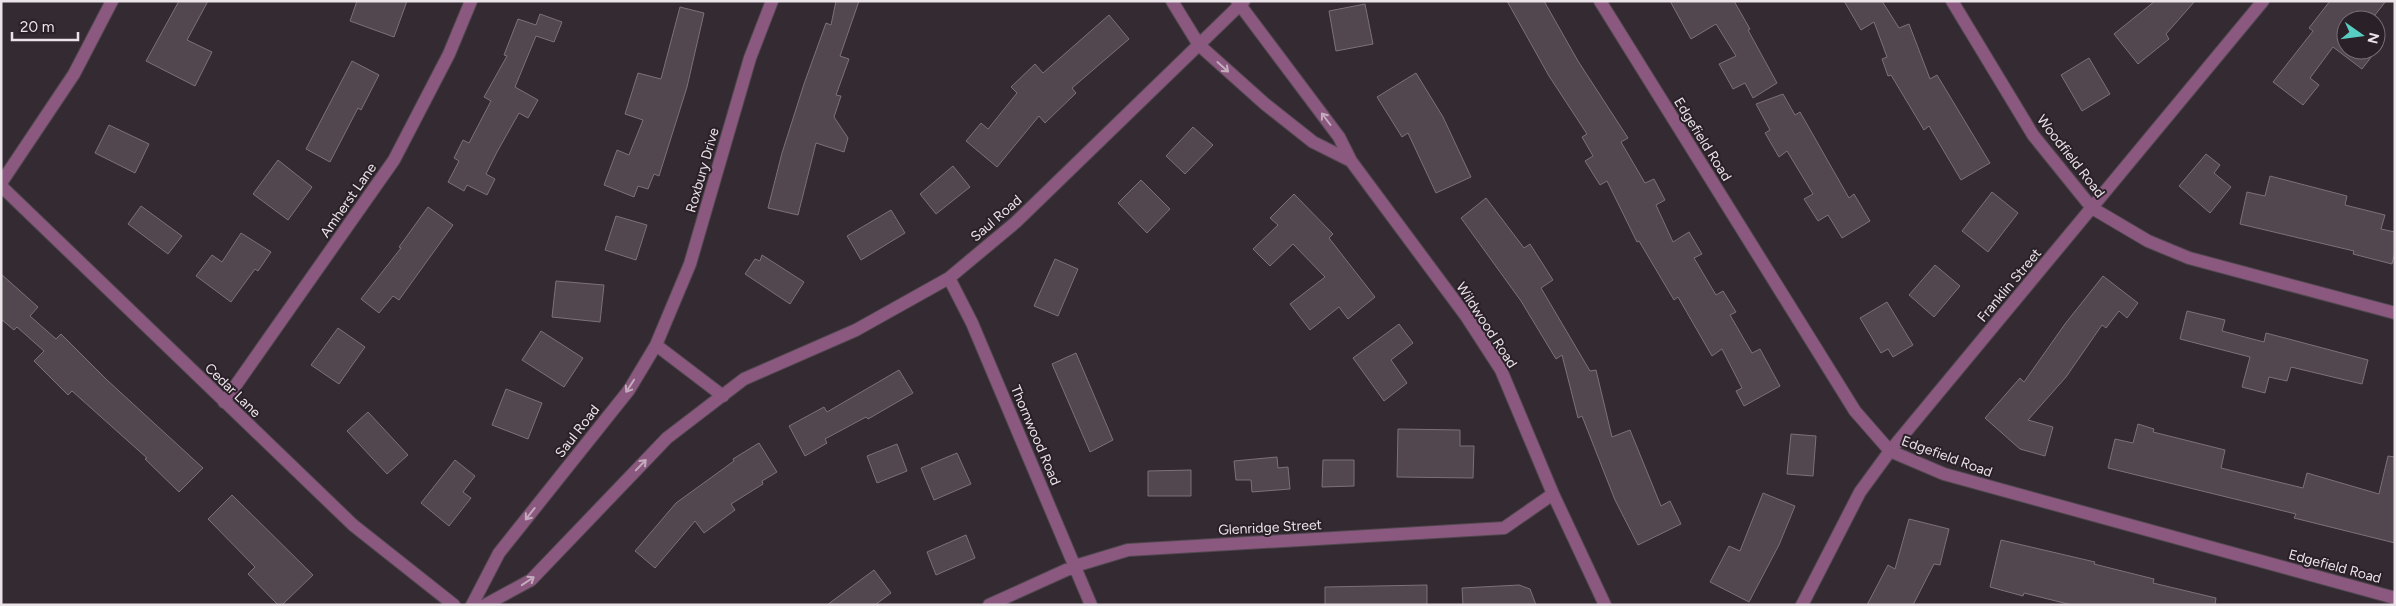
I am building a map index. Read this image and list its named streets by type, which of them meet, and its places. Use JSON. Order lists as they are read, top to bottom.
{
  "streets": {
    "street": [
      "Edgefield Road",
      "Woodfield Road",
      "Roxbury Drive",
      "Amherst Lane",
      "Saul Road",
      "Franklin Street",
      "Wildwood Road",
      "Cedar Lane",
      "Thornwood Road",
      "Glenridge Street"
    ]
  },
  "crossings": [
    ["Edgefield Road", "Franklin Street"],
    ["Woodfield Road", "Franklin Street"],
    ["Roxbury Drive", "Saul Road"],
    ["Amherst Lane", "Cedar Lane"],
    ["Saul Road", "Wildwood Road"],
    ["Saul Road", "Thornwood Road"],
    ["Wildwood Road", "Glenridge Street"],
    ["Thornwood Road", "Glenridge Street"]
  ],
  "scale_bar": "20 m",
  "north": "right"
}
